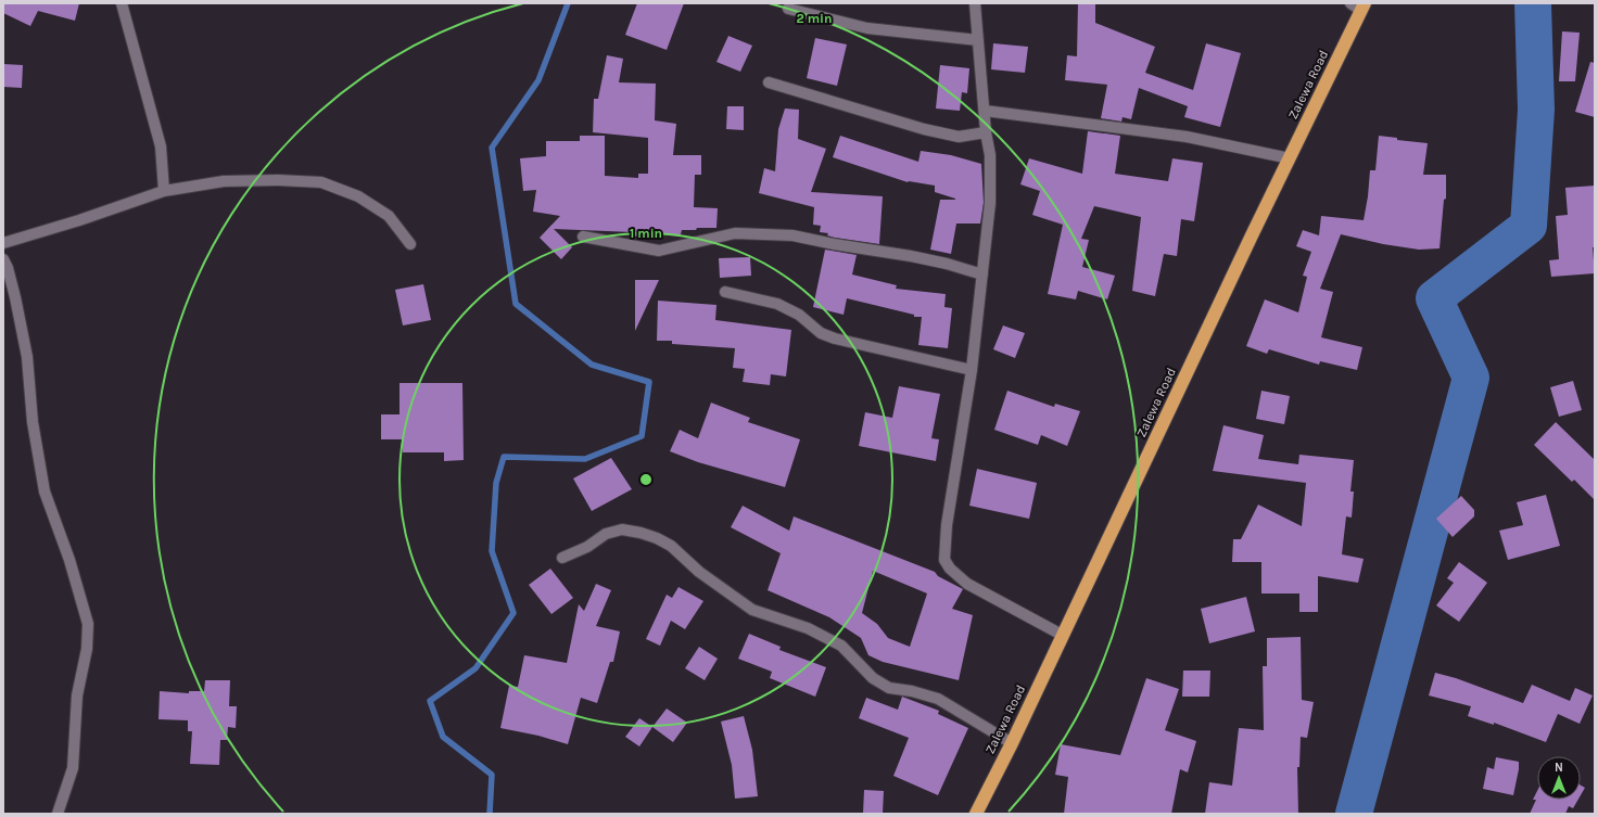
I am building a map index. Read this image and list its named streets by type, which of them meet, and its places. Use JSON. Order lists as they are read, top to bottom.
{
  "streets": {
    "highway": ["Zalewa Road"]
  },
  "north": "top",
  "rings": ["2 min", "1 min"]
}
